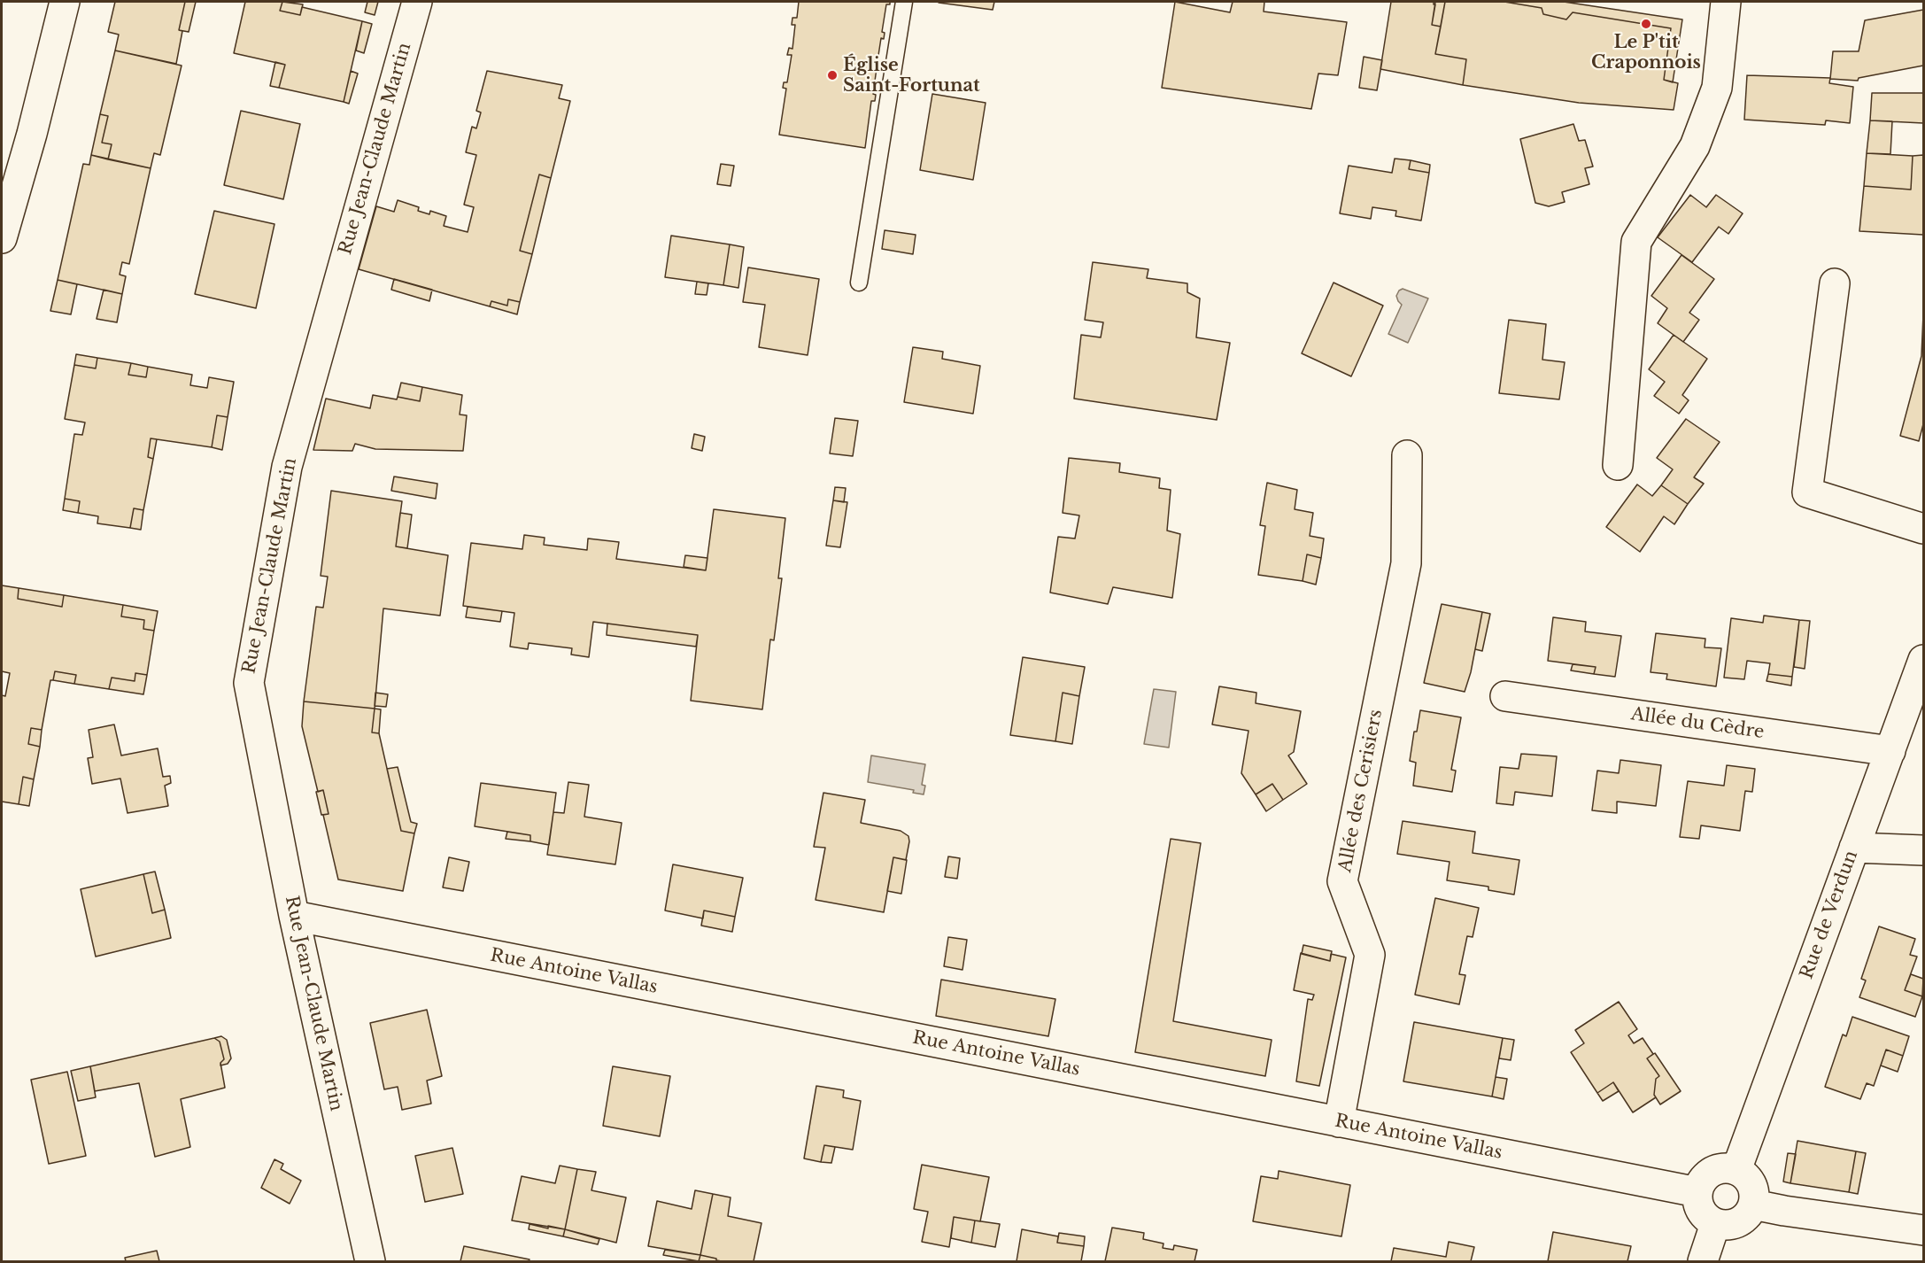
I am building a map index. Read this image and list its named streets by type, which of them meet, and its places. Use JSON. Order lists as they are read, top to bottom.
{
  "streets": {
    "street": [
      "Rue Jean-Claude Martin",
      "Allée du Cèdre",
      "Allée des Cerisiers",
      "Rue de Verdun",
      "Rue Antoine Vallas"
    ]
  },
  "crossings": [
    ["Rue Jean-Claude Martin", "Rue Antoine Vallas"],
    ["Allée du Cèdre", "Rue de Verdun"],
    ["Allée des Cerisiers", "Rue Antoine Vallas"],
    ["Rue de Verdun", "Rue Antoine Vallas"]
  ],
  "places": ["Le P'tit Craponnois", "Église Saint-Fortunat"]
}
